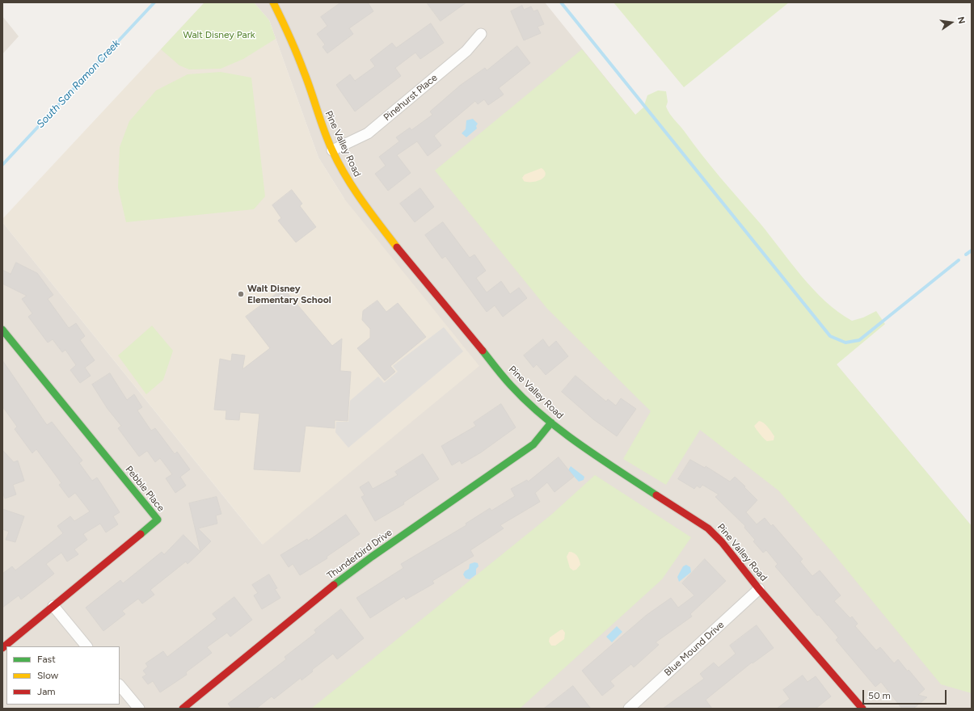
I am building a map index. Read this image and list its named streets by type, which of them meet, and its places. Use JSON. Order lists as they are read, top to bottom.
{
  "streets": {
    "street": [
      "Pinehurst Place",
      "Pine Valley Road",
      "Pebble Place",
      "Thunderbird Drive",
      "Blue Mound Drive"
    ]
  },
  "crossings": [
    ["Pinehurst Place", "Pine Valley Road"],
    ["Pine Valley Road", "Thunderbird Drive"],
    ["Pine Valley Road", "Blue Mound Drive"]
  ],
  "water": ["South San Ramon Creek"],
  "parks": ["Walt Disney Park"],
  "places": ["Walt Disney Elementary School"],
  "legend": ["Fast", "Slow", "Jam"],
  "scale_bar": "50 m",
  "north": "right"
}
